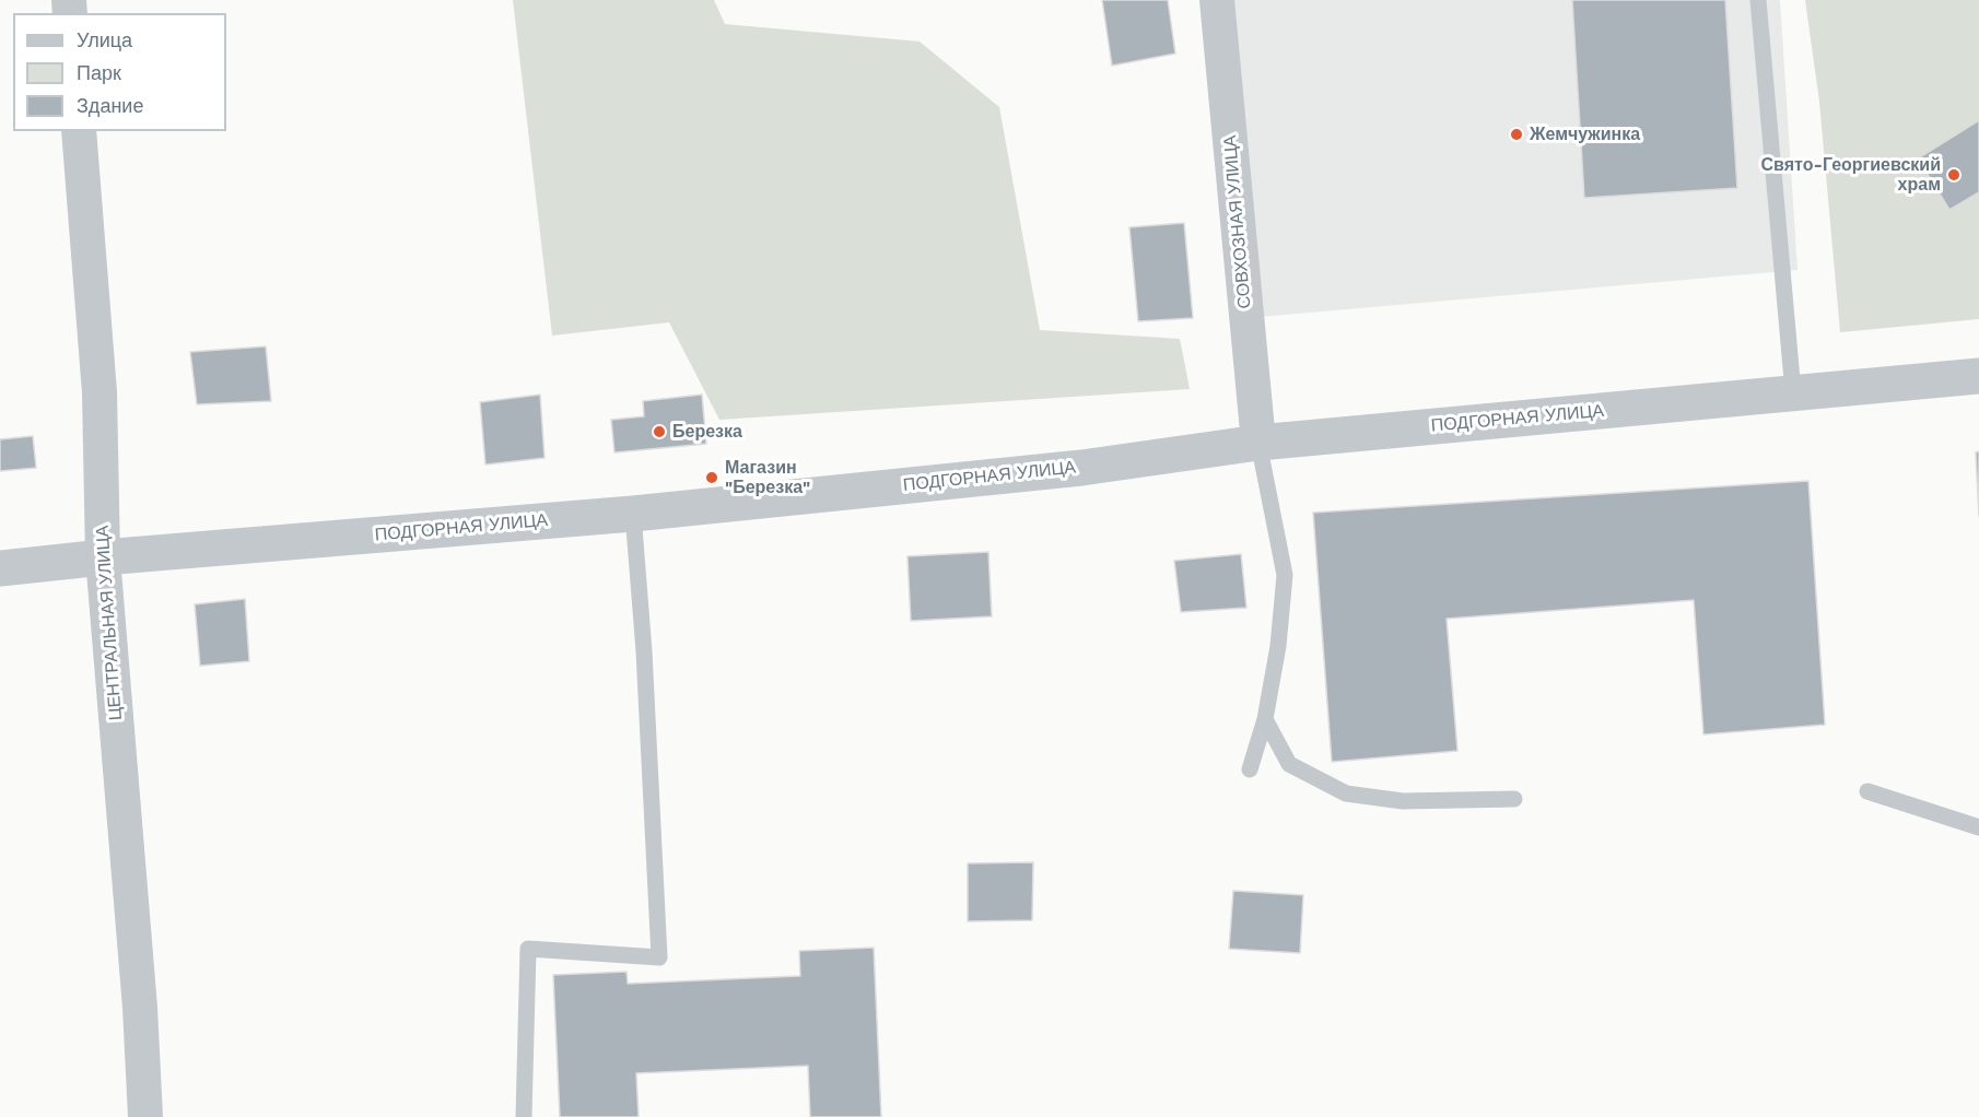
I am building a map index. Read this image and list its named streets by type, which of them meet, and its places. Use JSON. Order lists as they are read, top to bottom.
{
  "streets": {
    "street": ["СОВХОЗНАЯ УЛИЦА", "ПОДГОРНАЯ УЛИЦА", "ЦЕНТРАЛЬНАЯ УЛИЦА"]
  },
  "crossings": [
    ["СОВХОЗНАЯ УЛИЦА", "ПОДГОРНАЯ УЛИЦА"],
    ["ПОДГОРНАЯ УЛИЦА", "ЦЕНТРАЛЬНАЯ УЛИЦА"]
  ],
  "places": [
    "Жемчужинка",
    "Свято-Георгиевский храм",
    "Березка",
    "Магазин \"Березка\""
  ],
  "legend": ["Улица", "Парк", "Здание"]
}
